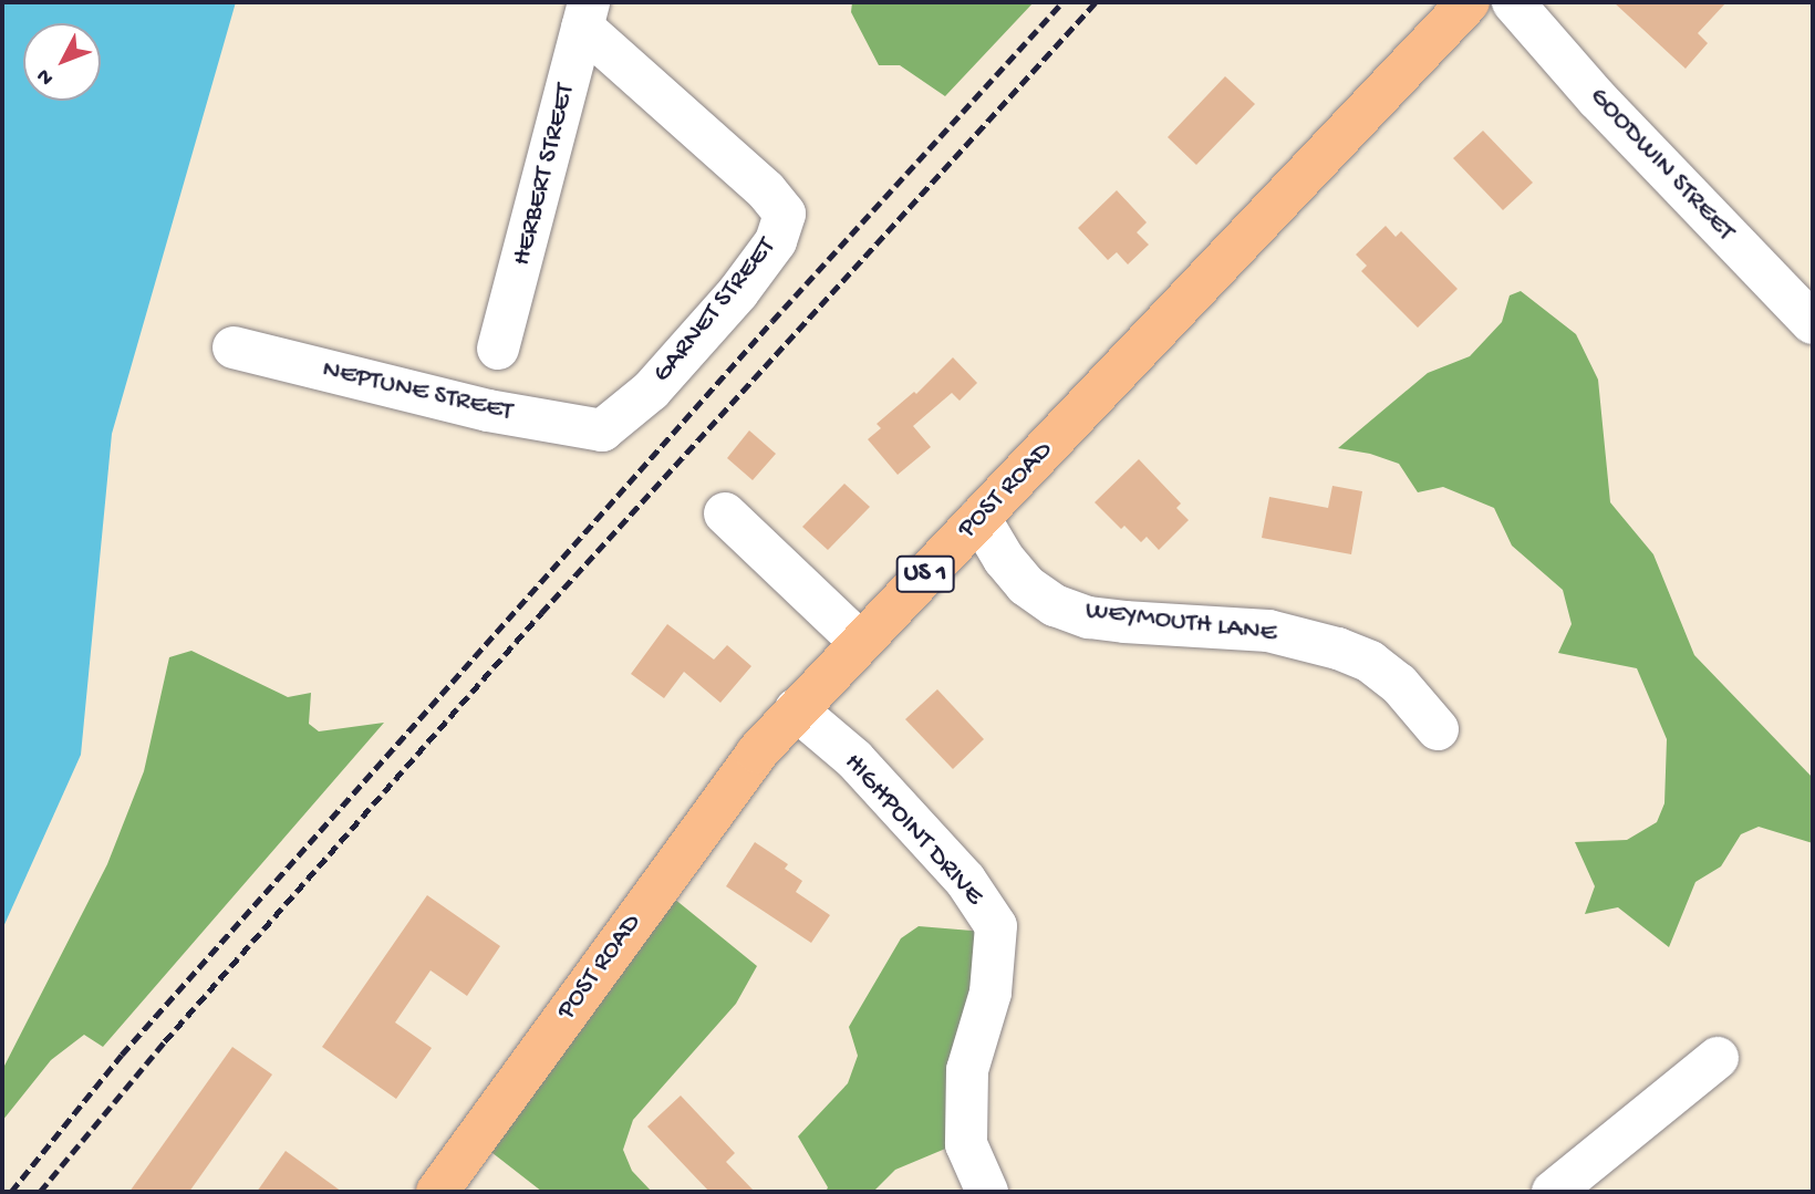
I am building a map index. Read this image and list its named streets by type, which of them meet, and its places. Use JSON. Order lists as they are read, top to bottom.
{
  "streets": {
    "main road": ["POST ROAD", "US 1"],
    "street": [
      "GOODWIN STREET",
      "HERBERT STREET",
      "GARNET STREET",
      "NEPTUNE STREET",
      "WEYMOUTH LANE",
      "HIGHPOINT DRIVE"
    ]
  },
  "crossings": [
    ["HERBERT STREET", "GARNET STREET"],
    ["GARNET STREET", "NEPTUNE STREET"],
    ["POST ROAD", "WEYMOUTH LANE"],
    ["POST ROAD", "HIGHPOINT DRIVE"]
  ],
  "north": "bottom left"
}
